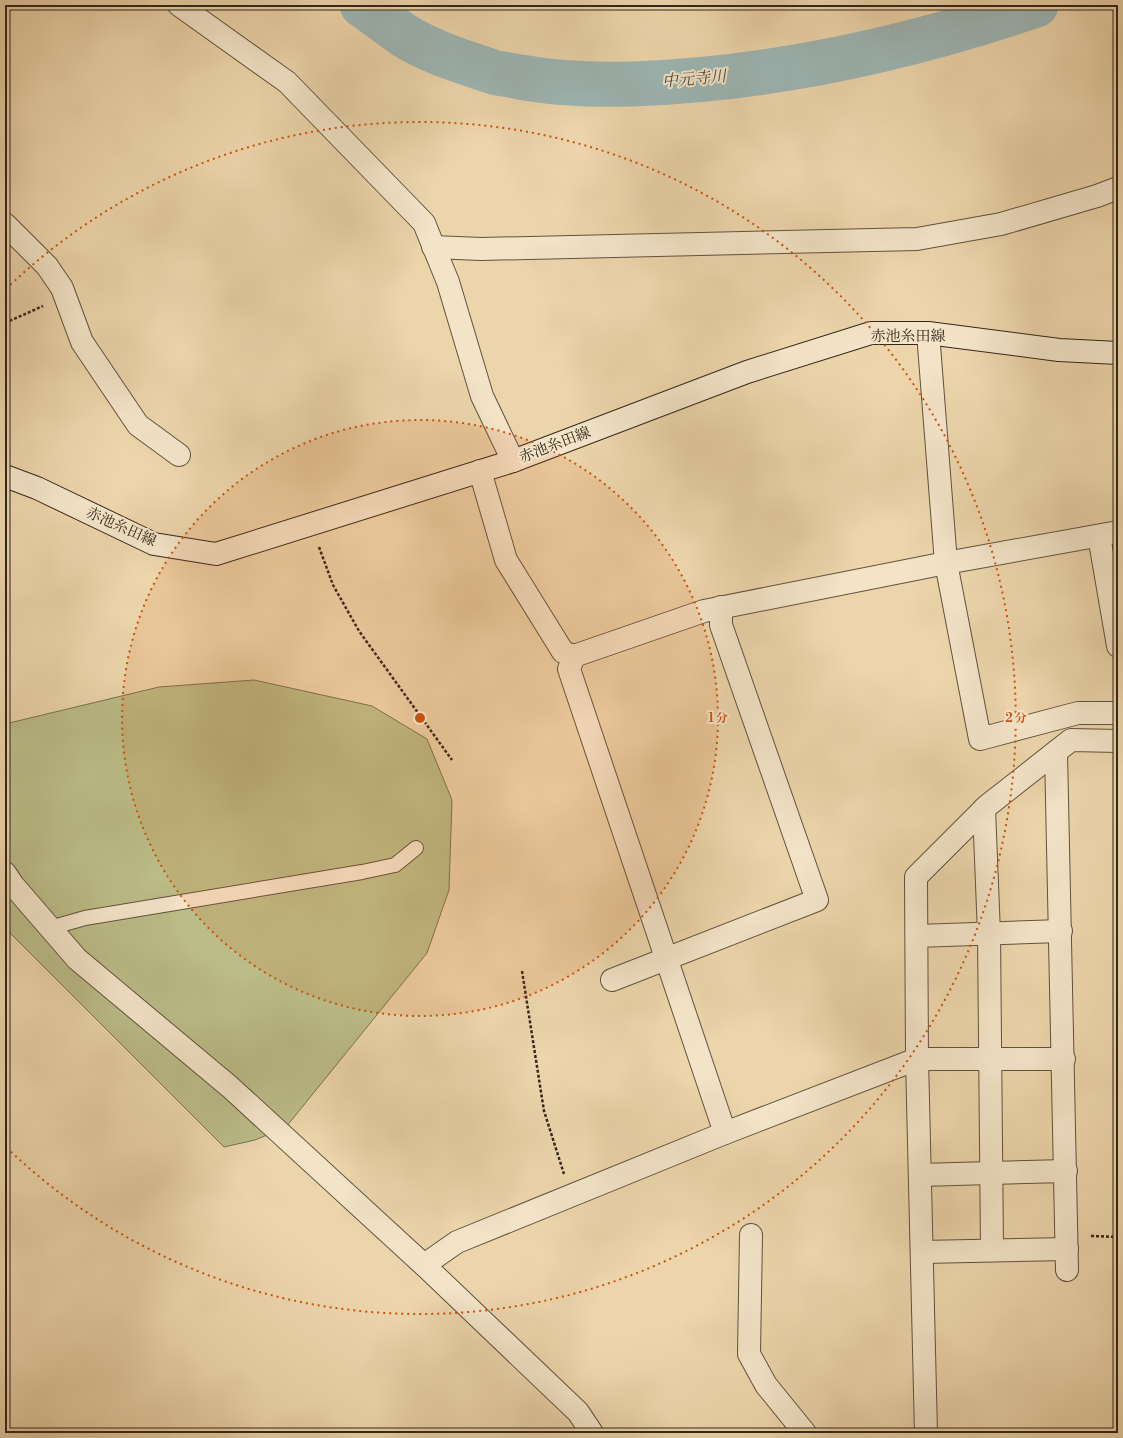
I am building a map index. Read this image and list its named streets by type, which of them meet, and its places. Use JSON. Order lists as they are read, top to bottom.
{
  "streets": {
    "street": ["赤池糸田線"]
  },
  "water": ["中元寺川"],
  "rings": ["1 分", "2 分"]
}
